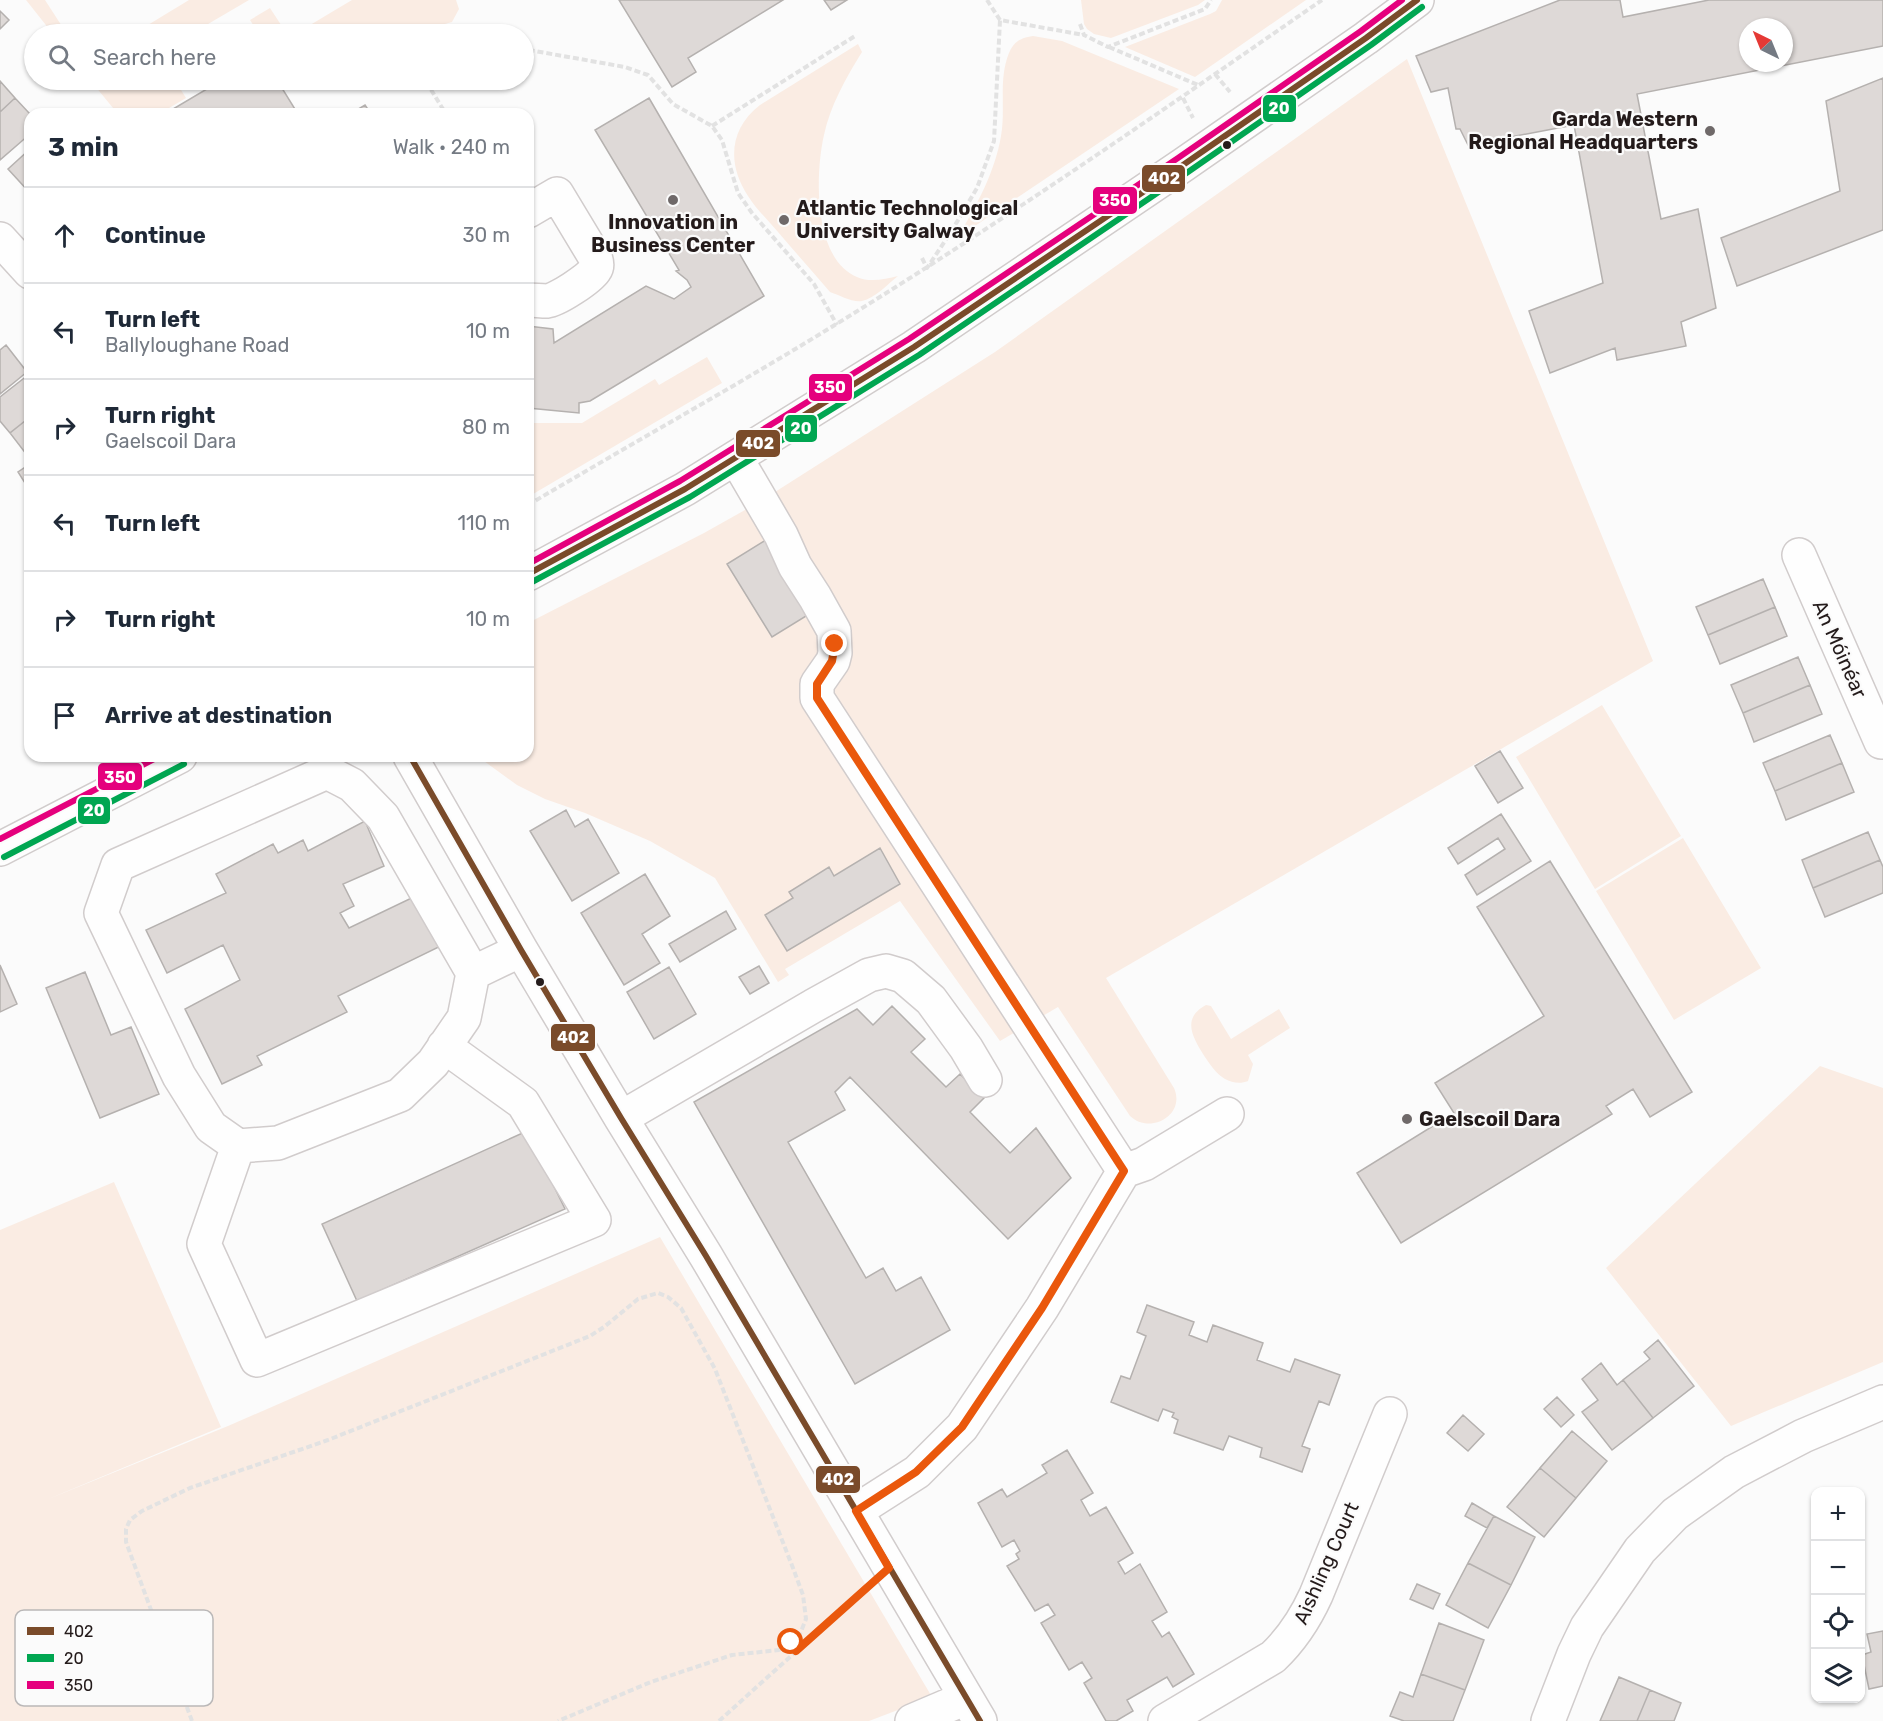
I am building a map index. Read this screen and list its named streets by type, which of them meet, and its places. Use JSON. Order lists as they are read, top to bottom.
{
  "streets": {
    "street": ["An Móinéar", "Aishling Court"]
  },
  "places": [
    "Garda Western Regional Headquarters",
    "Innovation in Business Center",
    "Atlantic Technological University Galway",
    "Gaelscoil Dara"
  ],
  "lines": ["transit line 402", "transit line 350", "transit line 20"],
  "legend": ["402", "20", "350"],
  "north": "top left",
  "page": {
    "search": "Search here",
    "heading": ["3 min", "Walk · 240 m"],
    "list": [
      ["Continue", "30 m"],
      ["Turn left", "Ballyloughane Road", "10 m"],
      ["Turn right", "Gaelscoil Dara", "80 m"],
      ["Turn left", "110 m"],
      ["Turn right", "10 m"],
      "Arrive at destination"
    ],
    "map_buttons": ["+", "−"]
  }
}
